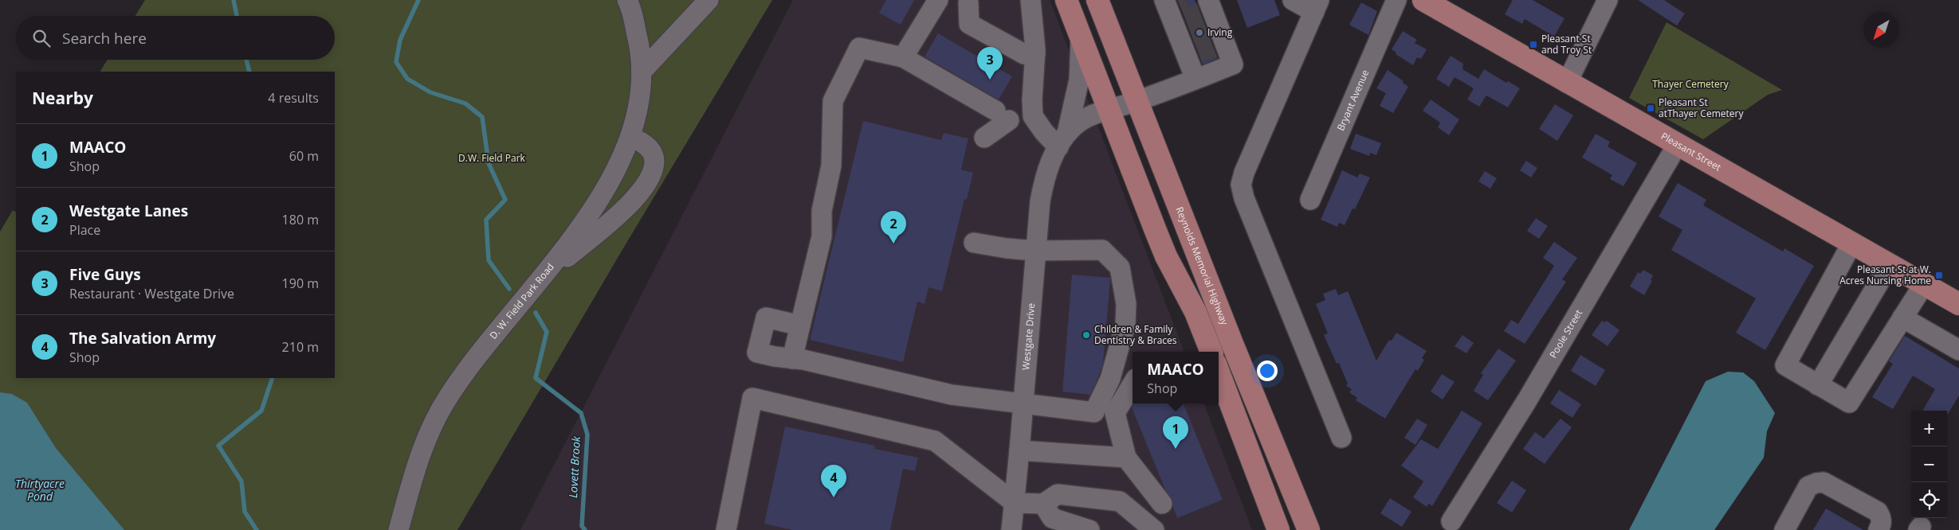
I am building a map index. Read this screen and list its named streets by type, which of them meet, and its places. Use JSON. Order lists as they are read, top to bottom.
{
  "streets": {
    "main road": ["Pleasant Street", "Reynolds Memorial Highway"],
    "street": [
      "Bryant Avenue",
      "D. W. Field Park Road",
      "Poole Street",
      "Westgate Drive"
    ]
  },
  "crossings": [
    ["Pleasant Street", "Poole Street"],
    ["Reynolds Memorial Highway", "Westgate Drive"]
  ],
  "water": ["Lovett Brook", "Thirtyacre Pond"],
  "parks": ["Thayer Cemetery", "D.W. Field Park"],
  "places": {
    "other": ["Irving", "Children & Family Dentistry & Braces"],
    "transit": ["Pleasant St and Troy St", "Pleasant St atThayer Cemetery", "Pleasant St at W. Acres Nursing Home"]
  },
  "north": "bottom left",
  "page": {
    "search": "Search here",
    "pins": [
      "3",
      "2",
      "1",
      "4"
    ],
    "heading": ["Nearby", "4 results"],
    "list": [
      {
        "mark": "1",
        "name": "MAACO",
        "note": "Shop",
        "value": "60 m"
      },
      {
        "mark": "2",
        "name": "Westgate Lanes",
        "note": "Place",
        "value": "180 m"
      },
      {
        "mark": "3",
        "name": "Five Guys",
        "note": "Restaurant · Westgate Drive",
        "value": "190 m"
      },
      {
        "mark": "4",
        "name": "The Salvation Army",
        "note": "Shop",
        "value": "210 m"
      }
    ],
    "popup": ["MAACO", "Shop"],
    "map_buttons": ["+", "−"]
  }
}
